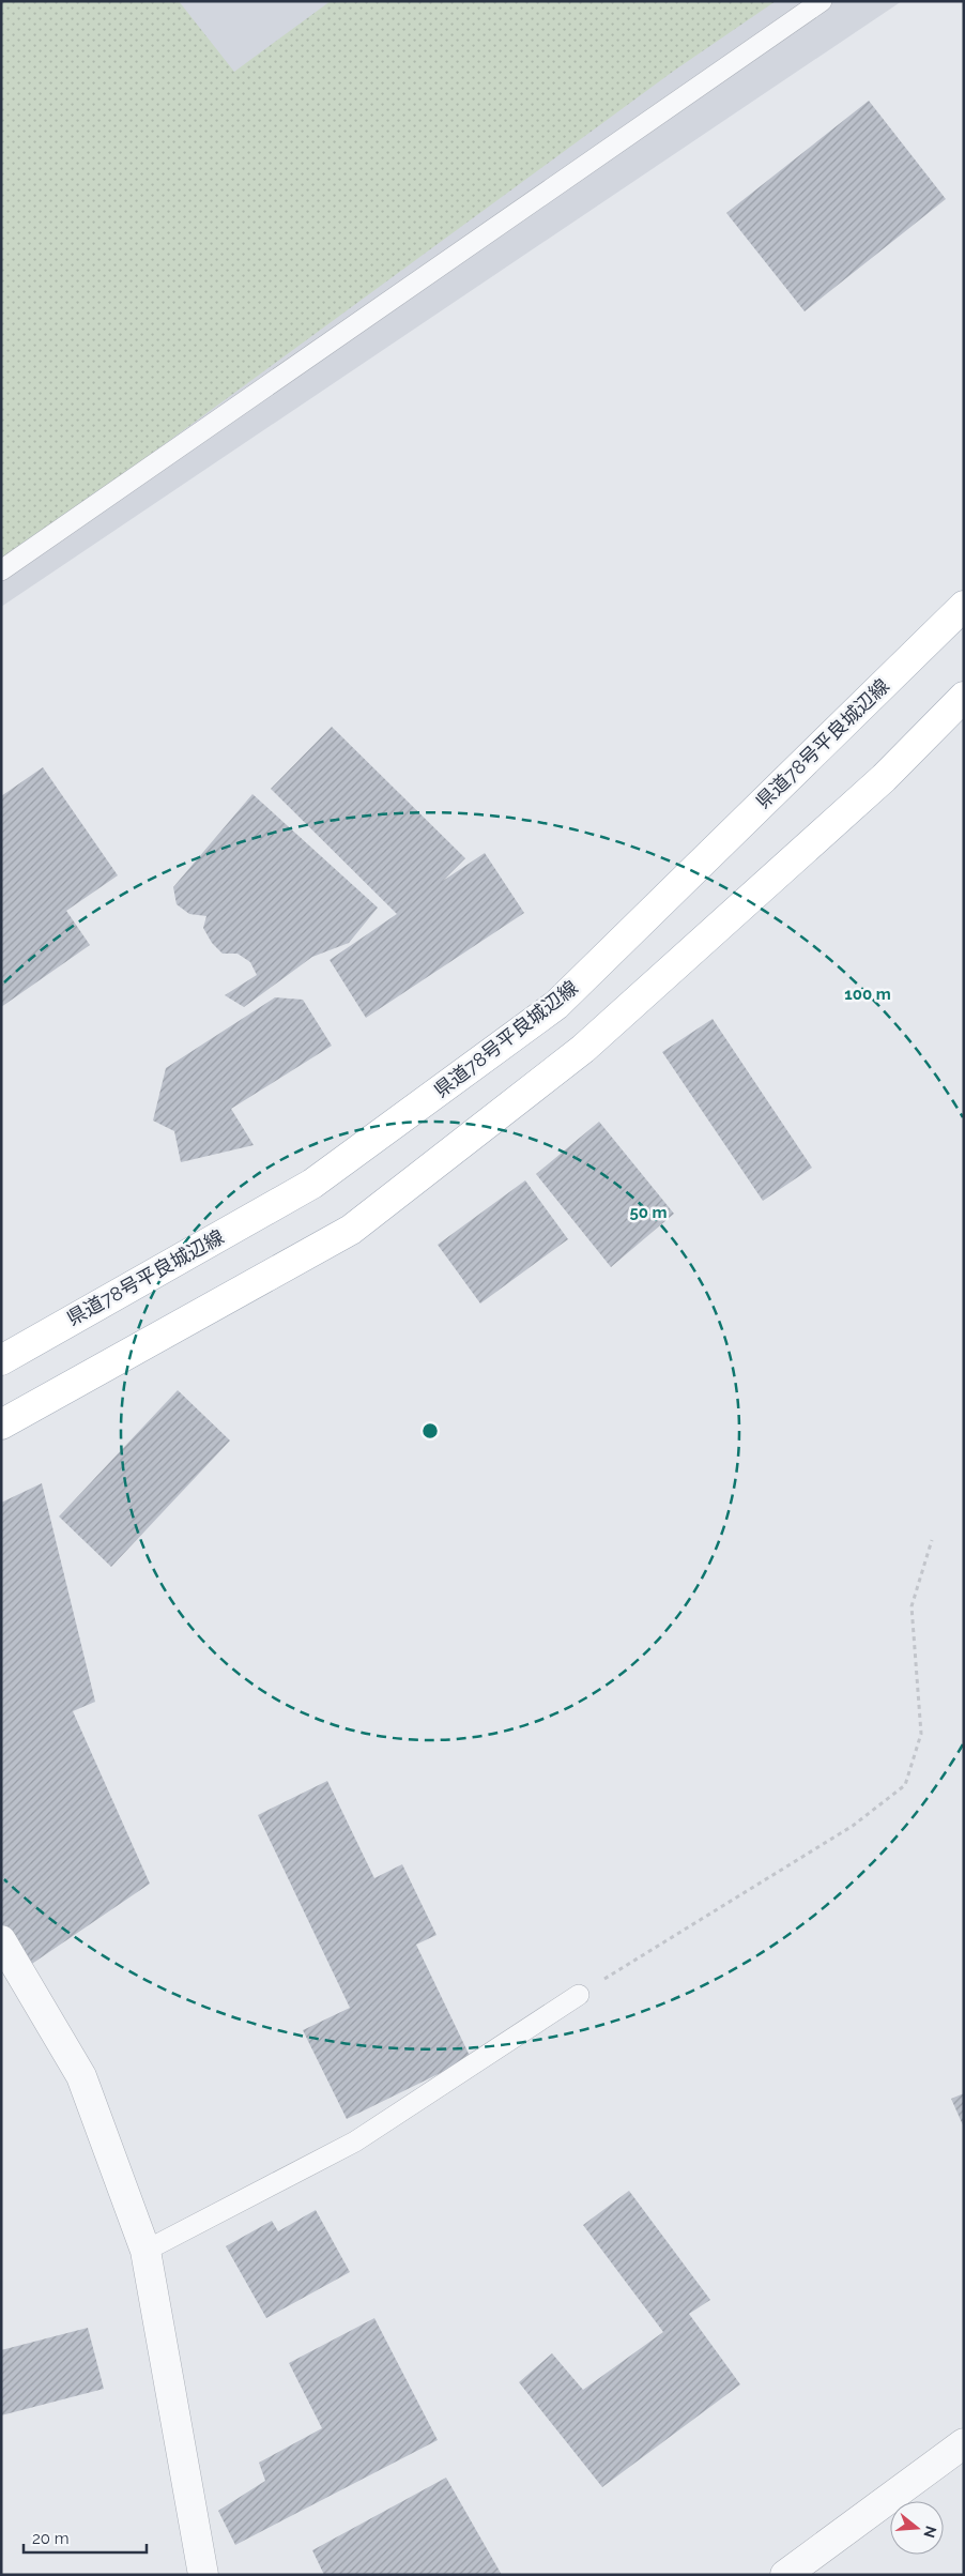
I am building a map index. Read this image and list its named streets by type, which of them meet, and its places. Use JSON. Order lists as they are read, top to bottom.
{
  "streets": {
    "main road": ["県道78号平良城辺線"]
  },
  "scale_bar": "20 m",
  "north": "right",
  "rings": ["100 m", "50 m"]
}
